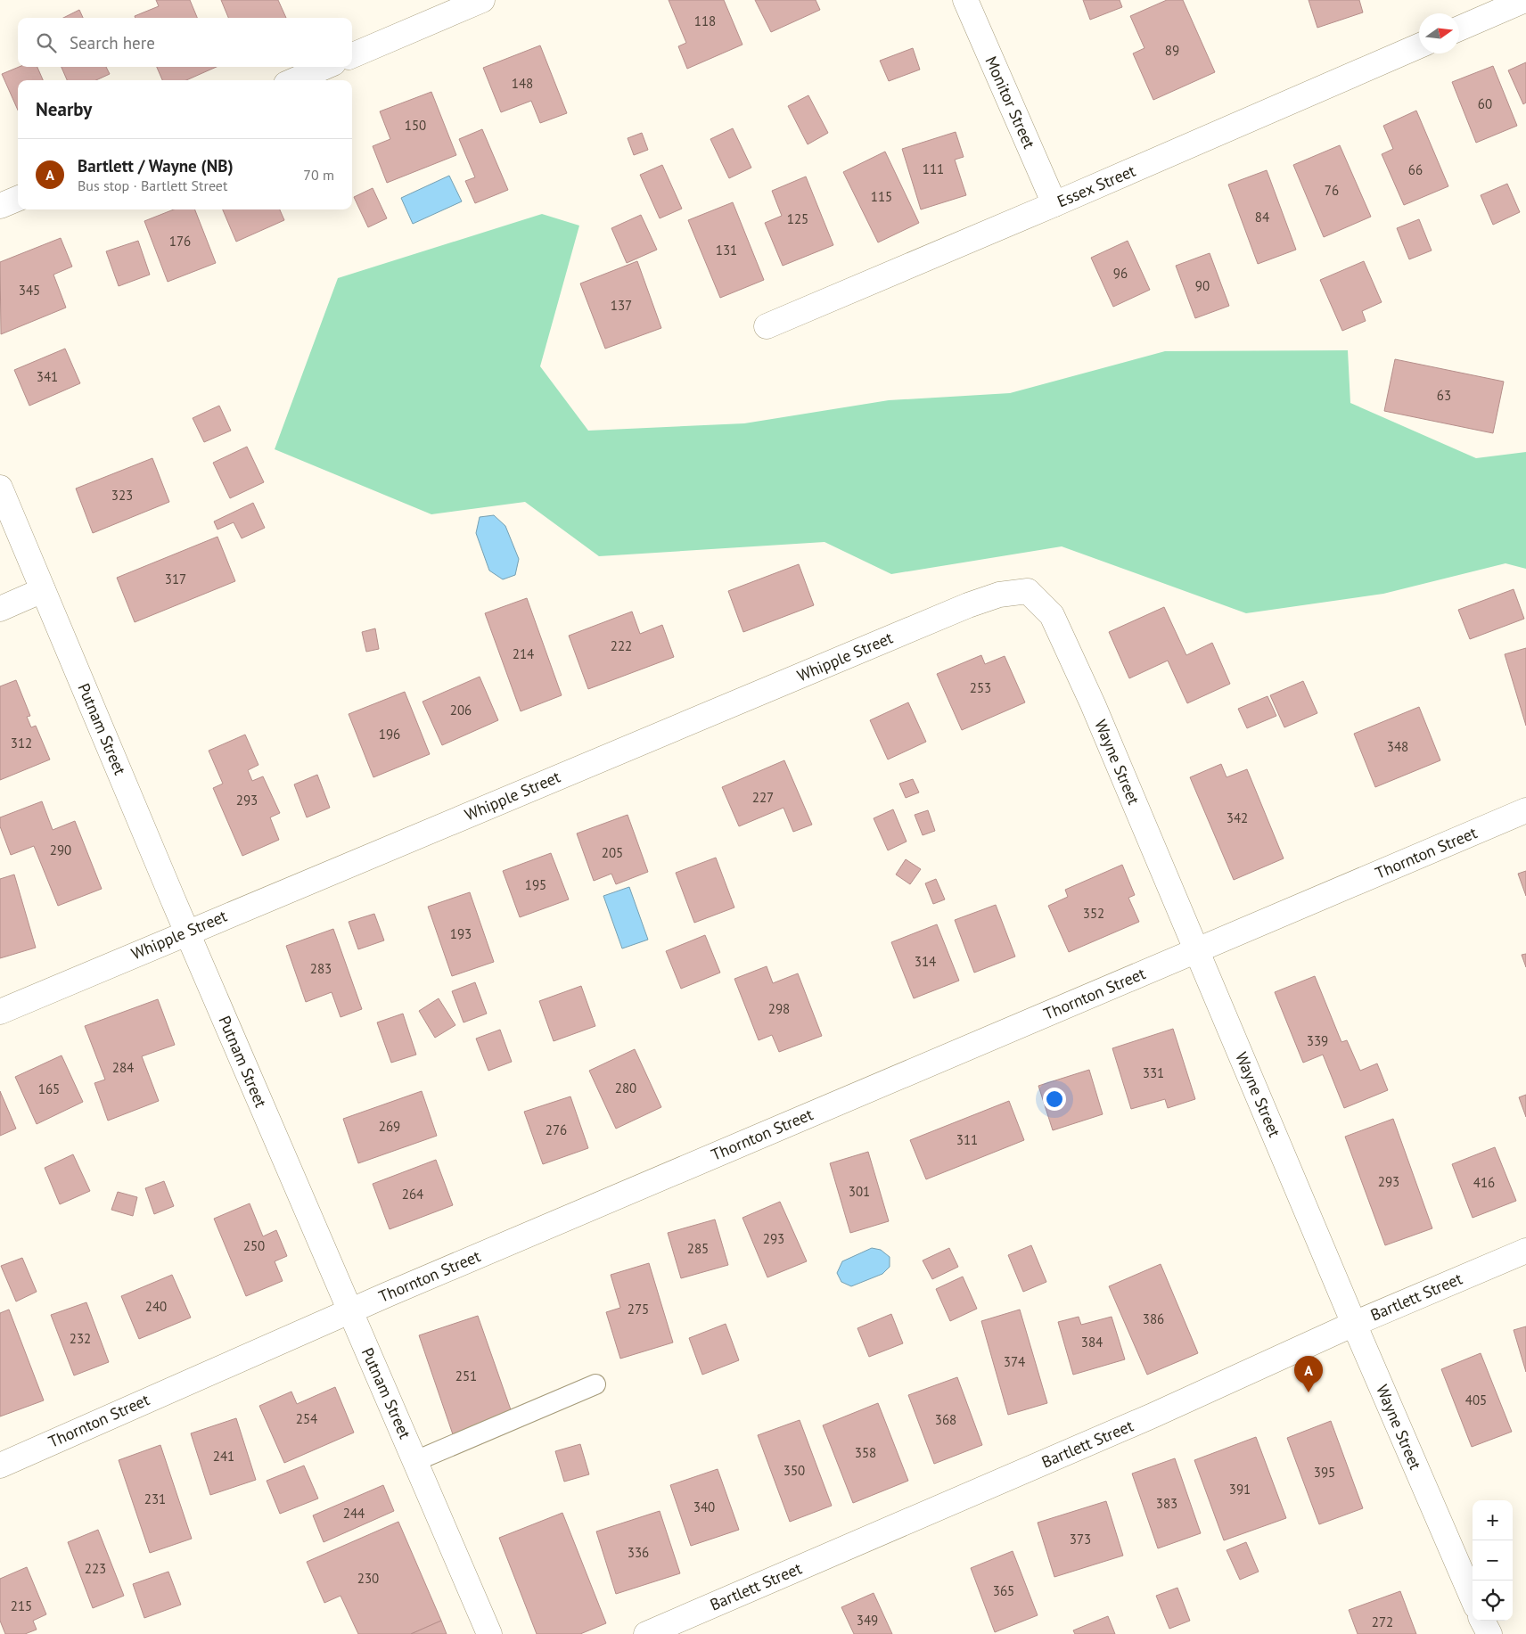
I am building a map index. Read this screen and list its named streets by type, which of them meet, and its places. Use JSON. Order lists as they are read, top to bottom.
{
  "streets": {
    "street": [
      "Monitor Street",
      "Essex Street",
      "Whipple Street",
      "Putnam Street",
      "Wayne Street",
      "Thornton Street",
      "Bartlett Street"
    ]
  },
  "crossings": [
    ["Monitor Street", "Essex Street"],
    ["Whipple Street", "Putnam Street"],
    ["Whipple Street", "Wayne Street"],
    ["Putnam Street", "Thornton Street"],
    ["Wayne Street", "Thornton Street"],
    ["Wayne Street", "Bartlett Street"]
  ],
  "house_numbers": [
    "118",
    "89",
    "148",
    "60",
    "150",
    "111",
    "66",
    "76",
    "115",
    "84",
    "125",
    "176",
    "131",
    "96",
    "90",
    "345",
    "137",
    "341",
    "63",
    "323",
    "317",
    "222",
    "214",
    "253",
    "206",
    "196",
    "312",
    "348",
    "227",
    "293",
    "342",
    "290",
    "205",
    "195",
    "352",
    "193",
    "314",
    "283",
    "298",
    "339",
    "284",
    "331",
    "280",
    "165",
    "269",
    "276",
    "311",
    "293",
    "416",
    "301",
    "264",
    "293",
    "250",
    "285",
    "240",
    "275",
    "386",
    "232",
    "384",
    "374",
    "251",
    "405",
    "254",
    "368",
    "358",
    "241",
    "350",
    "395",
    "391",
    "231",
    "383",
    "340",
    "244",
    "373",
    "336",
    "223",
    "230",
    "365",
    "215",
    "349",
    "272"
  ],
  "north": "right",
  "page": {
    "search": "Search here",
    "heading": "Nearby",
    "list": [
      {
        "mark": "A",
        "name": "Bartlett / Wayne (NB)",
        "note": "Bus stop · Bartlett Street",
        "value": "70 m"
      }
    ],
    "pins": "A",
    "map_buttons": ["+", "−"]
  }
}
